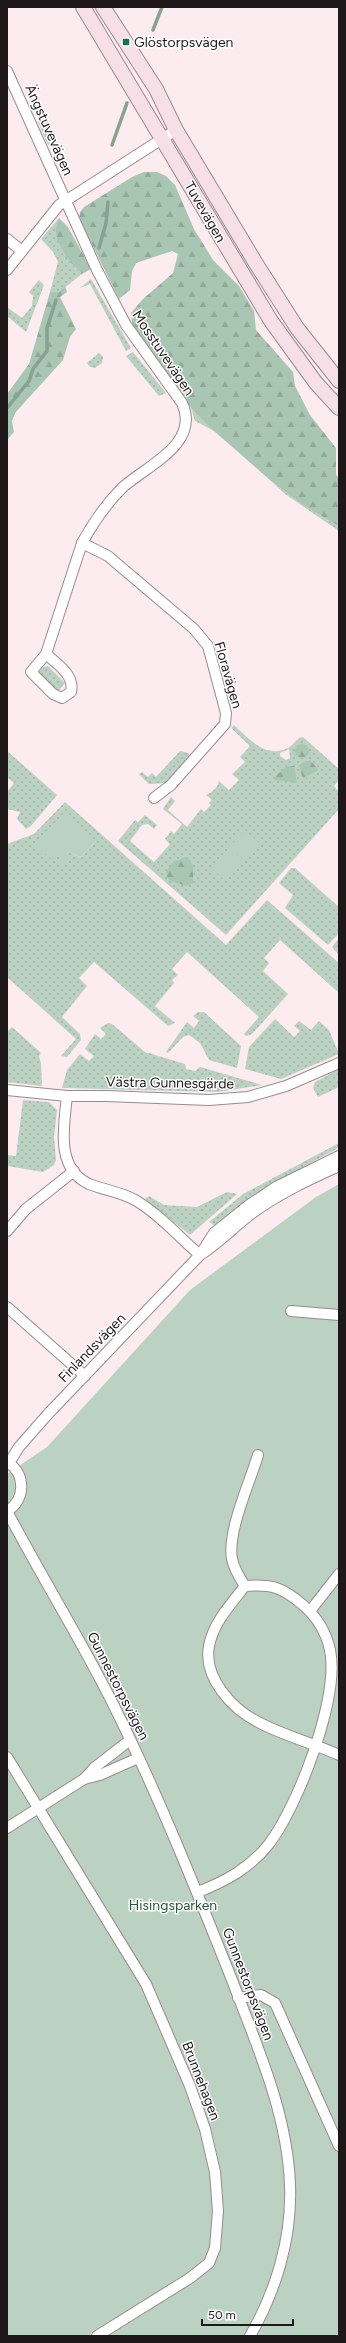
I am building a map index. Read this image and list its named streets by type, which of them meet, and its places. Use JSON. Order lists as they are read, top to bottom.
{
  "streets": {
    "main road": ["Tuvevägen"],
    "street": [
      "Ängstuvevägen",
      "Mosstuvevägen",
      "Floravägen",
      "Västra Gunnesgärde",
      "Finlandsvägen",
      "Gunnestorpsvägen",
      "Brunnehagen"
    ]
  },
  "crossings": [
    ["Ängstuvevägen", "Mosstuvevägen"],
    ["Mosstuvevägen", "Floravägen"],
    ["Finlandsvägen", "Gunnestorpsvägen"]
  ],
  "parks": ["Hisingsparken"],
  "places": {
    "transit": ["Glöstorpsvägen"]
  },
  "scale_bar": "50 m"
}
